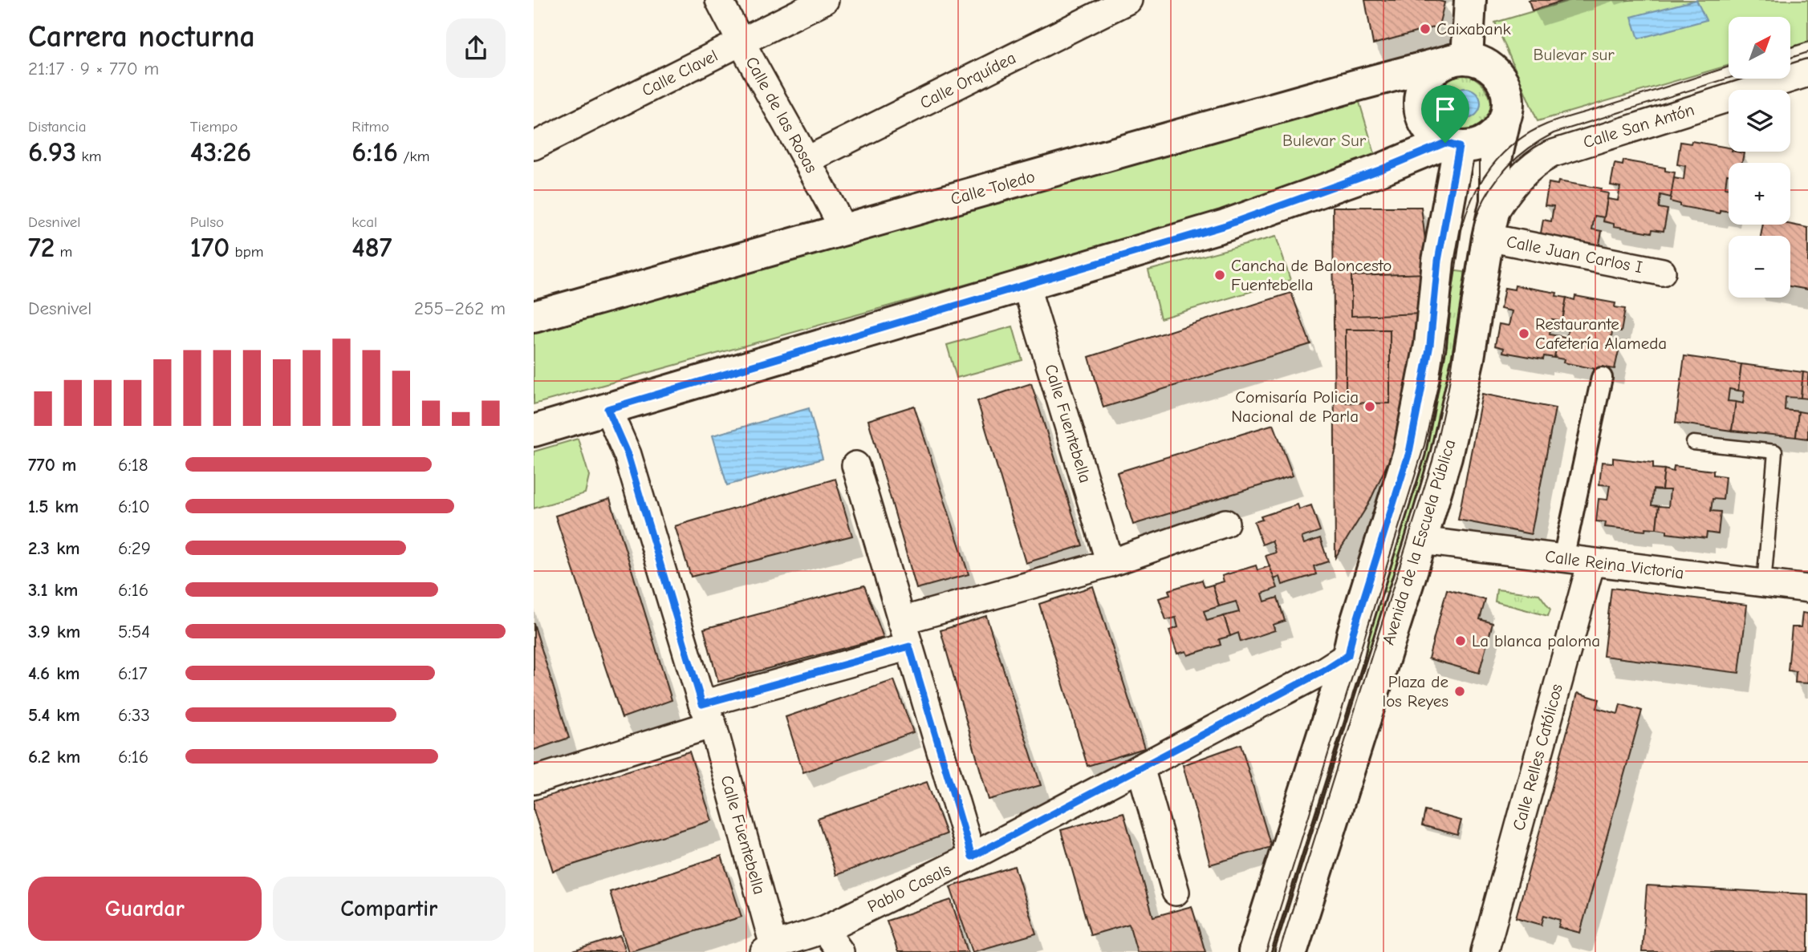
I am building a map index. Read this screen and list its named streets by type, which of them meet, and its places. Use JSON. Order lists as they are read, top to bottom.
{
  "streets": {
    "street": [
      "Calle Clavel",
      "Calle Orquídea",
      "Calle de las Rosas",
      "Calle San Antón",
      "Calle Toledo",
      "Calle Juan Carlos I",
      "Calle Fuentebella",
      "Avenida de la Escuela Pública",
      "Calle Reina Victoria",
      "Calle Relles Católicos",
      "Pablo Casals"
    ]
  },
  "crossings": [
    ["Calle Clavel", "Calle de las Rosas"],
    ["Calle Orquídea", "Calle de las Rosas"],
    ["Calle de las Rosas", "Calle Toledo"],
    ["Calle San Antón", "Calle Juan Carlos I"],
    ["Calle San Antón", "Avenida de la Escuela Pública"],
    ["Calle Toledo", "Avenida de la Escuela Pública"],
    ["Calle Juan Carlos I", "Avenida de la Escuela Pública"],
    ["Calle Fuentebella", "Pablo Casals"],
    ["Avenida de la Escuela Pública", "Calle Reina Victoria"],
    ["Avenida de la Escuela Pública", "Pablo Casals"],
    ["Calle Reina Victoria", "Calle Relles Católicos"]
  ],
  "parks": ["Bulevar sur", "Bulevar Sur"],
  "places": [
    "Caixabank",
    "Cancha de Baloncesto Fuentebella",
    "Restaurante Cafetería Alameda",
    "Comisaría Policia Nacional de Parla",
    "La blanca paloma",
    "Plaza de los Reyes"
  ],
  "north": "top right",
  "page": {
    "heading": ["Carrera nocturna", "21:17 · 9 × 770 m"],
    "map_buttons": ["+", "−"],
    "stats": [
      ["Distancia", "6.93 km"],
      ["Tiempo", "43:26"],
      ["Ritmo", "6:16 /km"],
      ["Desnivel", "72 m"],
      ["Pulso", "170 bpm"],
      ["kcal", "487"]
    ],
    "chart": ["Desnivel", "255–262 m"],
    "list": [
      {
        "name": "770 m",
        "note": "6:18"
      },
      {
        "name": "1.5 km",
        "note": "6:10"
      },
      {
        "name": "2.3 km",
        "note": "6:29"
      },
      {
        "name": "3.1 km",
        "note": "6:16"
      },
      {
        "name": "3.9 km",
        "note": "5:54"
      },
      {
        "name": "4.6 km",
        "note": "6:17"
      },
      {
        "name": "5.4 km",
        "note": "6:33"
      },
      {
        "name": "6.2 km",
        "note": "6:16"
      }
    ],
    "buttons": ["Guardar", "Compartir"]
  }
}
